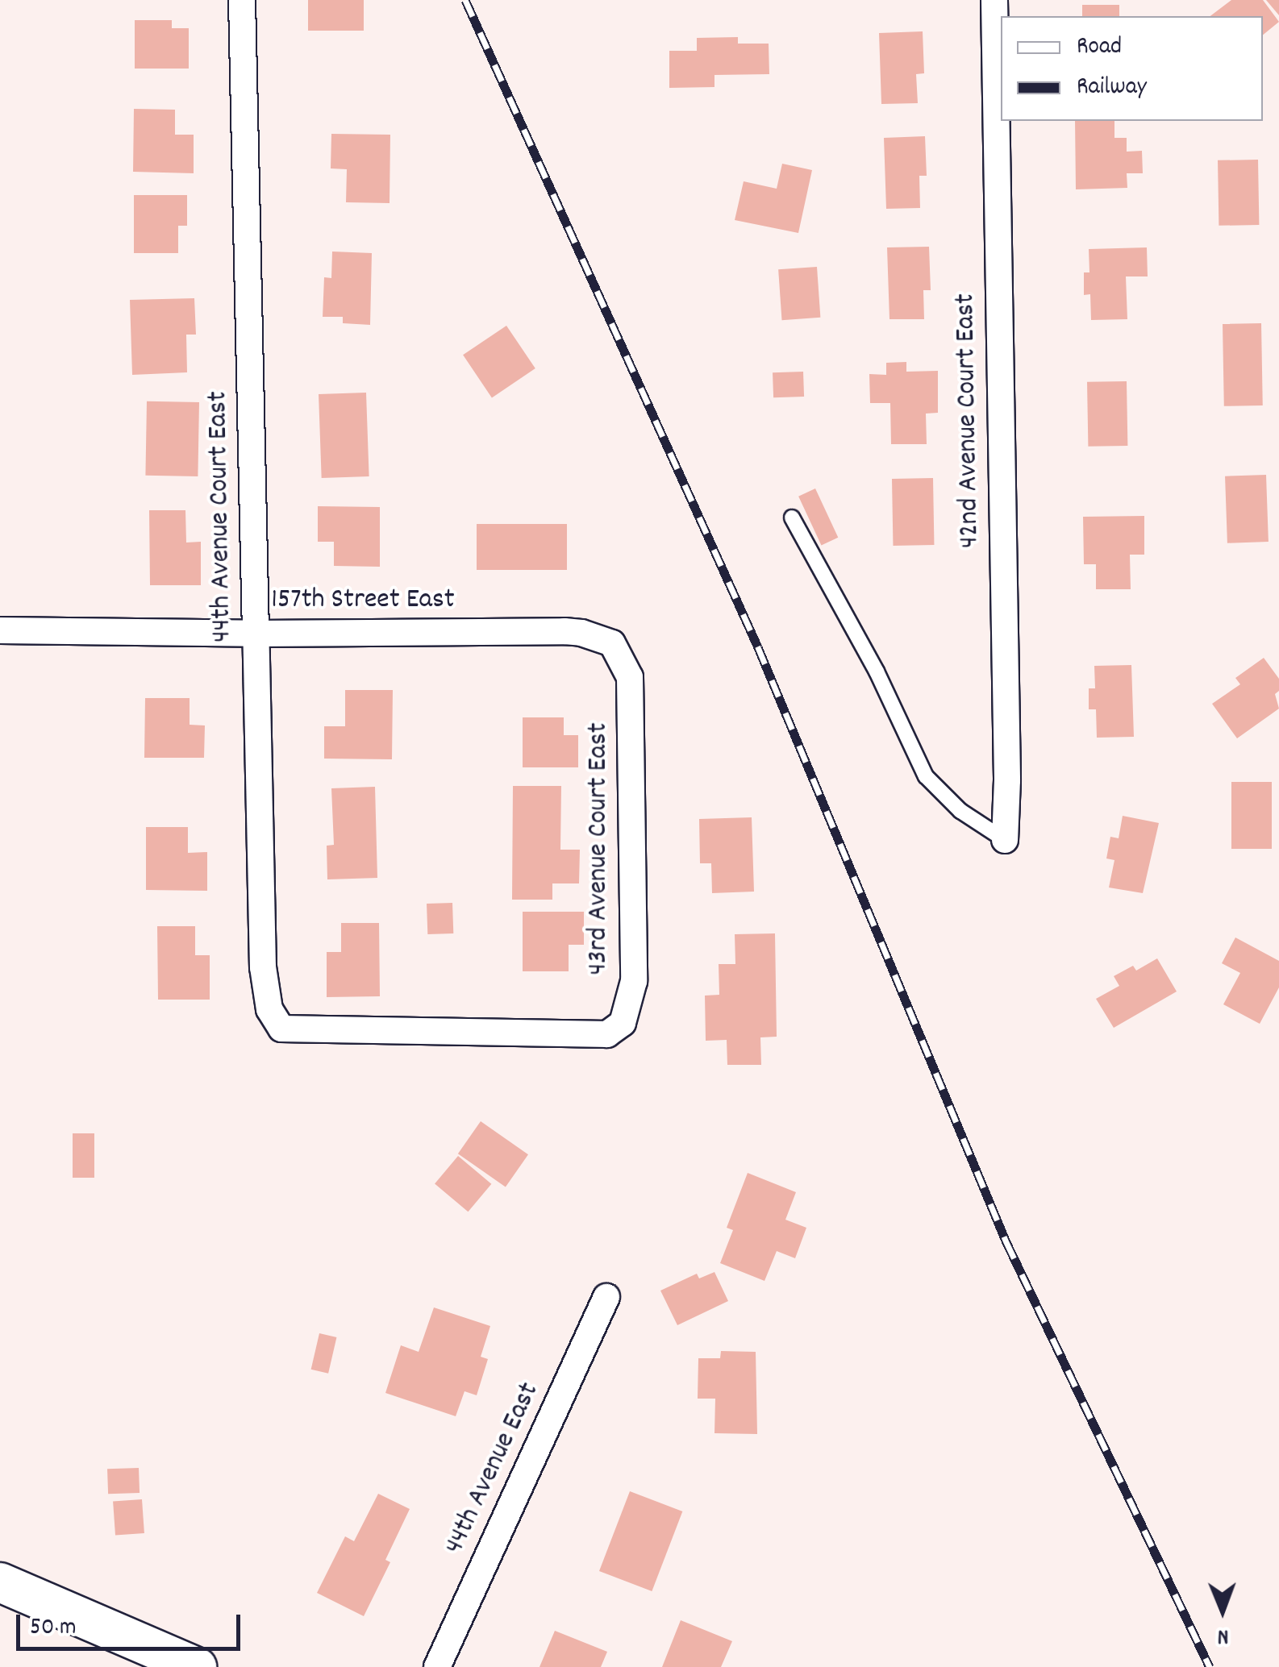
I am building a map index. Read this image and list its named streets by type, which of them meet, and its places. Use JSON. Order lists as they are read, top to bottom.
{
  "streets": {
    "street": [
      "42nd Avenue Court East",
      "44th Avenue Court East",
      "157th Street East",
      "43rd Avenue Court East",
      "44th Avenue East"
    ]
  },
  "crossings": [
    ["44th Avenue Court East", "157th Street East"],
    ["44th Avenue Court East", "43rd Avenue Court East"],
    ["157th Street East", "43rd Avenue Court East"]
  ],
  "legend": ["Road", "Railway"],
  "scale_bar": "50 m",
  "north": "bottom"
}
